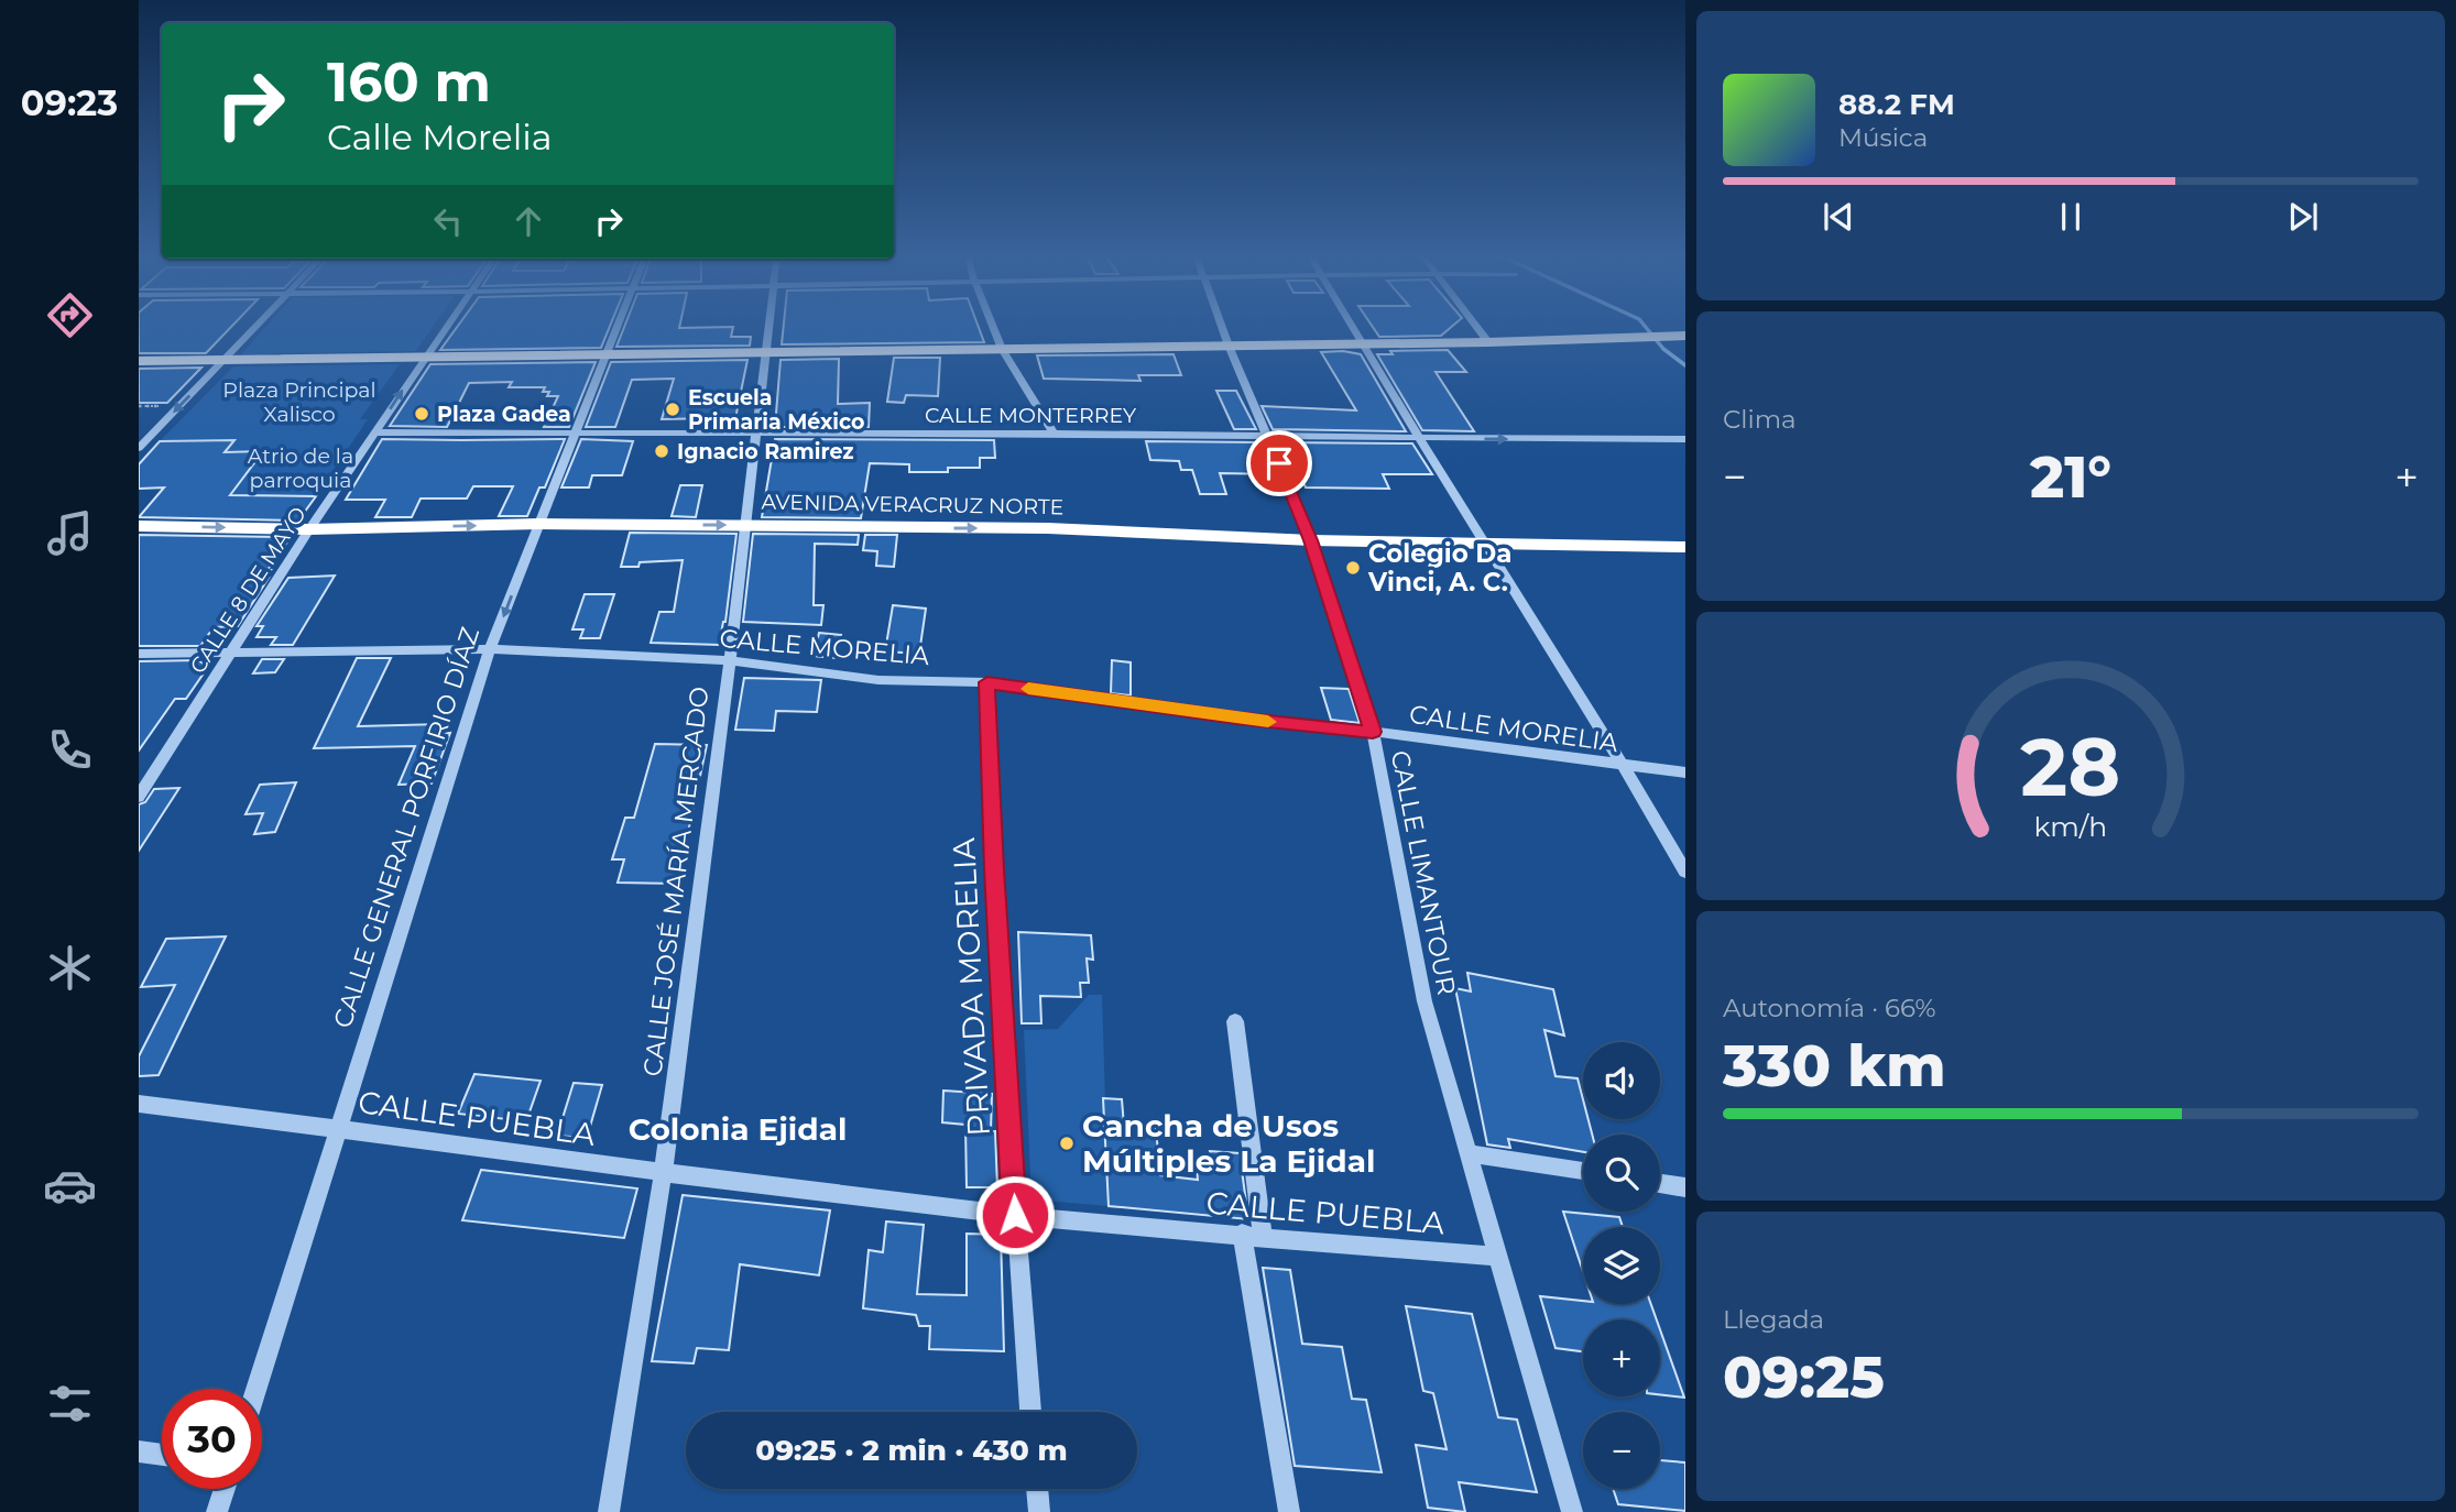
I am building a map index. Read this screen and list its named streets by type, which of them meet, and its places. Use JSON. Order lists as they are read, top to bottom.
{
  "streets": {
    "highway": ["AVENIDA VERACRUZ NORTE"],
    "street": [
      "CALLE MONTERREY",
      "CALLE 8 DE MAYO",
      "CALLE MORELIA",
      "CALLE GENERAL PORFIRIO DÍAZ",
      "CALLE LIMANTOUR",
      "CALLE JOSÉ MARÍA MERCADO",
      "PRIVADA MORELIA",
      "CALLE PUEBLA"
    ]
  },
  "crossings": [
    ["CALLE MONTERREY", "CALLE 8 DE MAYO"],
    ["CALLE MONTERREY", "CALLE GENERAL PORFIRIO DÍAZ"],
    ["CALLE MONTERREY", "CALLE LIMANTOUR"],
    ["CALLE MONTERREY", "CALLE JOSÉ MARÍA MERCADO"],
    ["AVENIDA VERACRUZ NORTE", "CALLE 8 DE MAYO"],
    ["AVENIDA VERACRUZ NORTE", "CALLE GENERAL PORFIRIO DÍAZ"],
    ["AVENIDA VERACRUZ NORTE", "CALLE LIMANTOUR"],
    ["AVENIDA VERACRUZ NORTE", "CALLE JOSÉ MARÍA MERCADO"],
    ["CALLE 8 DE MAYO", "CALLE MORELIA"],
    ["CALLE MORELIA", "CALLE GENERAL PORFIRIO DÍAZ"],
    ["CALLE MORELIA", "CALLE LIMANTOUR"],
    ["CALLE MORELIA", "CALLE JOSÉ MARÍA MERCADO"],
    ["CALLE MORELIA", "PRIVADA MORELIA"],
    ["CALLE GENERAL PORFIRIO DÍAZ", "CALLE PUEBLA"],
    ["CALLE LIMANTOUR", "CALLE PUEBLA"],
    ["CALLE JOSÉ MARÍA MERCADO", "CALLE PUEBLA"],
    ["PRIVADA MORELIA", "CALLE PUEBLA"]
  ],
  "districts": ["Colonia Ejidal"],
  "parks": ["Plaza Principal Xalisco", "Atrio de la parroquia"],
  "places": [
    "Escuela Primaria México",
    "Plaza Gadea",
    "Ignacio Ramirez",
    "Colegio Da Vinci, A. C.",
    "Cancha de Usos Múltiples La Ejidal"
  ],
  "page": {
    "tabs": "09:23",
    "turn": ["160 m", "Calle Morelia"],
    "song": ["88.2 FM", "Música"],
    "tile": [
      "Clima",
      ["Autonomía · 66%", "330 km"],
      ["Llegada", "09:25"]
    ],
    "heat": ["−", "21°", "+"],
    "map_buttons": ["+", "−"],
    "limit": "30",
    "trip": "09:25 · 2 min · 430 m",
    "gauge": ["28", "km/h"]
  }
}
